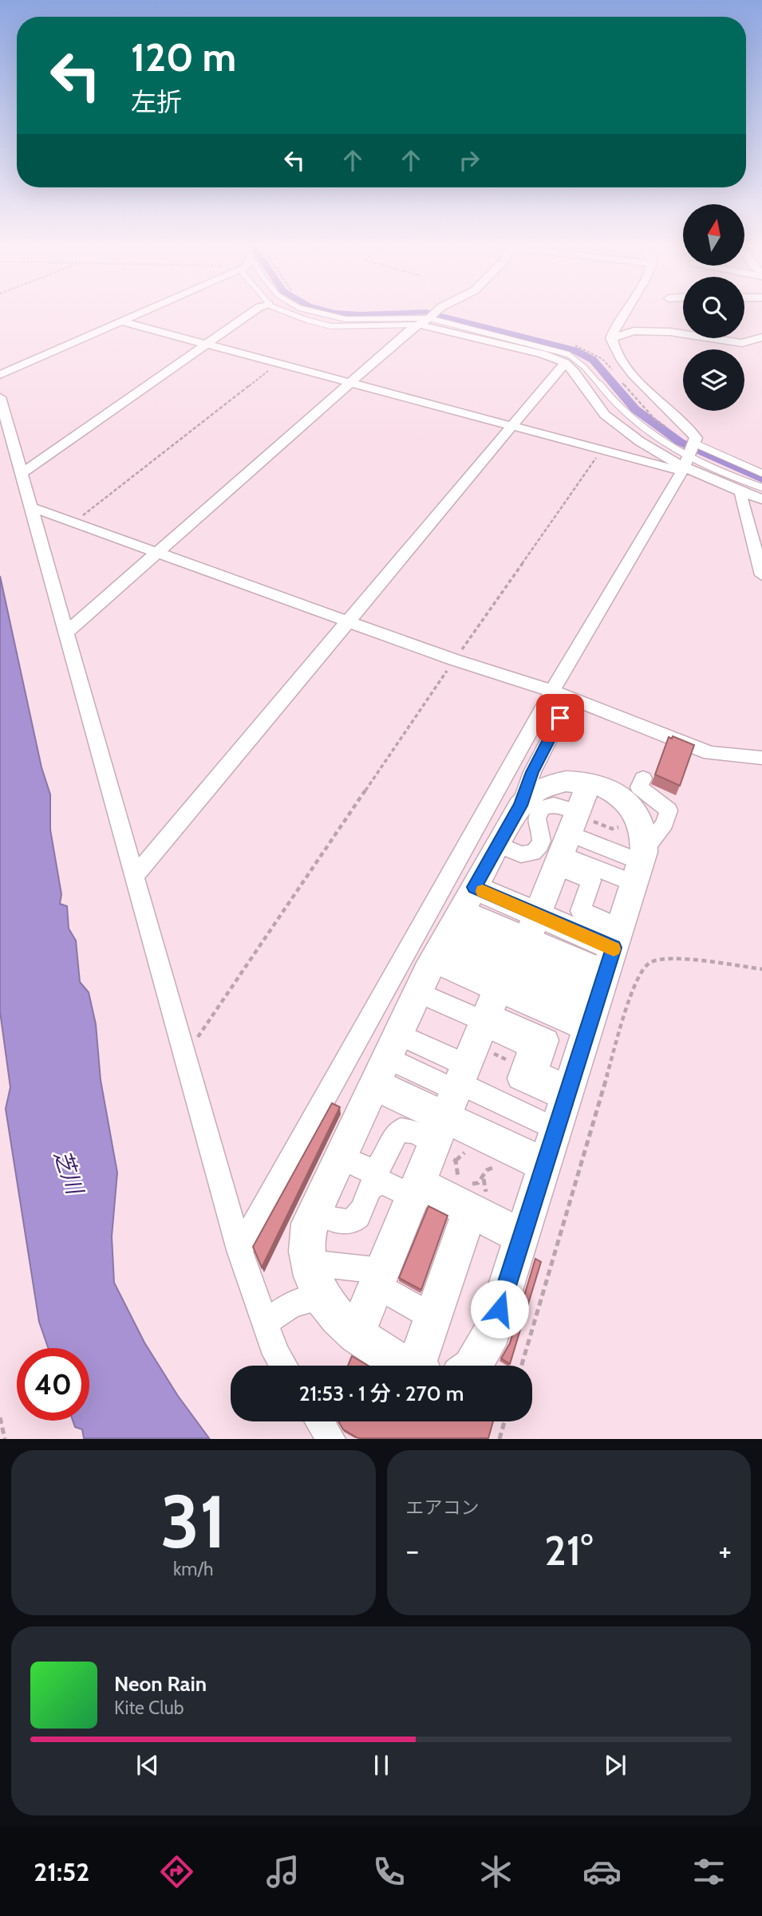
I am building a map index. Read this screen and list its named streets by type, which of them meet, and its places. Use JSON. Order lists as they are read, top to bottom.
{
  "water": ["芝川"],
  "north": "top",
  "page": {
    "turn": ["120 m", "左折"],
    "limit": "40",
    "trip": "21:53 · 1 分 · 270 m",
    "tile": [
      ["31", "km/h"],
      "エアコン"
    ],
    "heat": ["−", "21°", "+"],
    "song": ["Neon Rain", "Kite Club"],
    "tabs": "21:52"
  }
}
